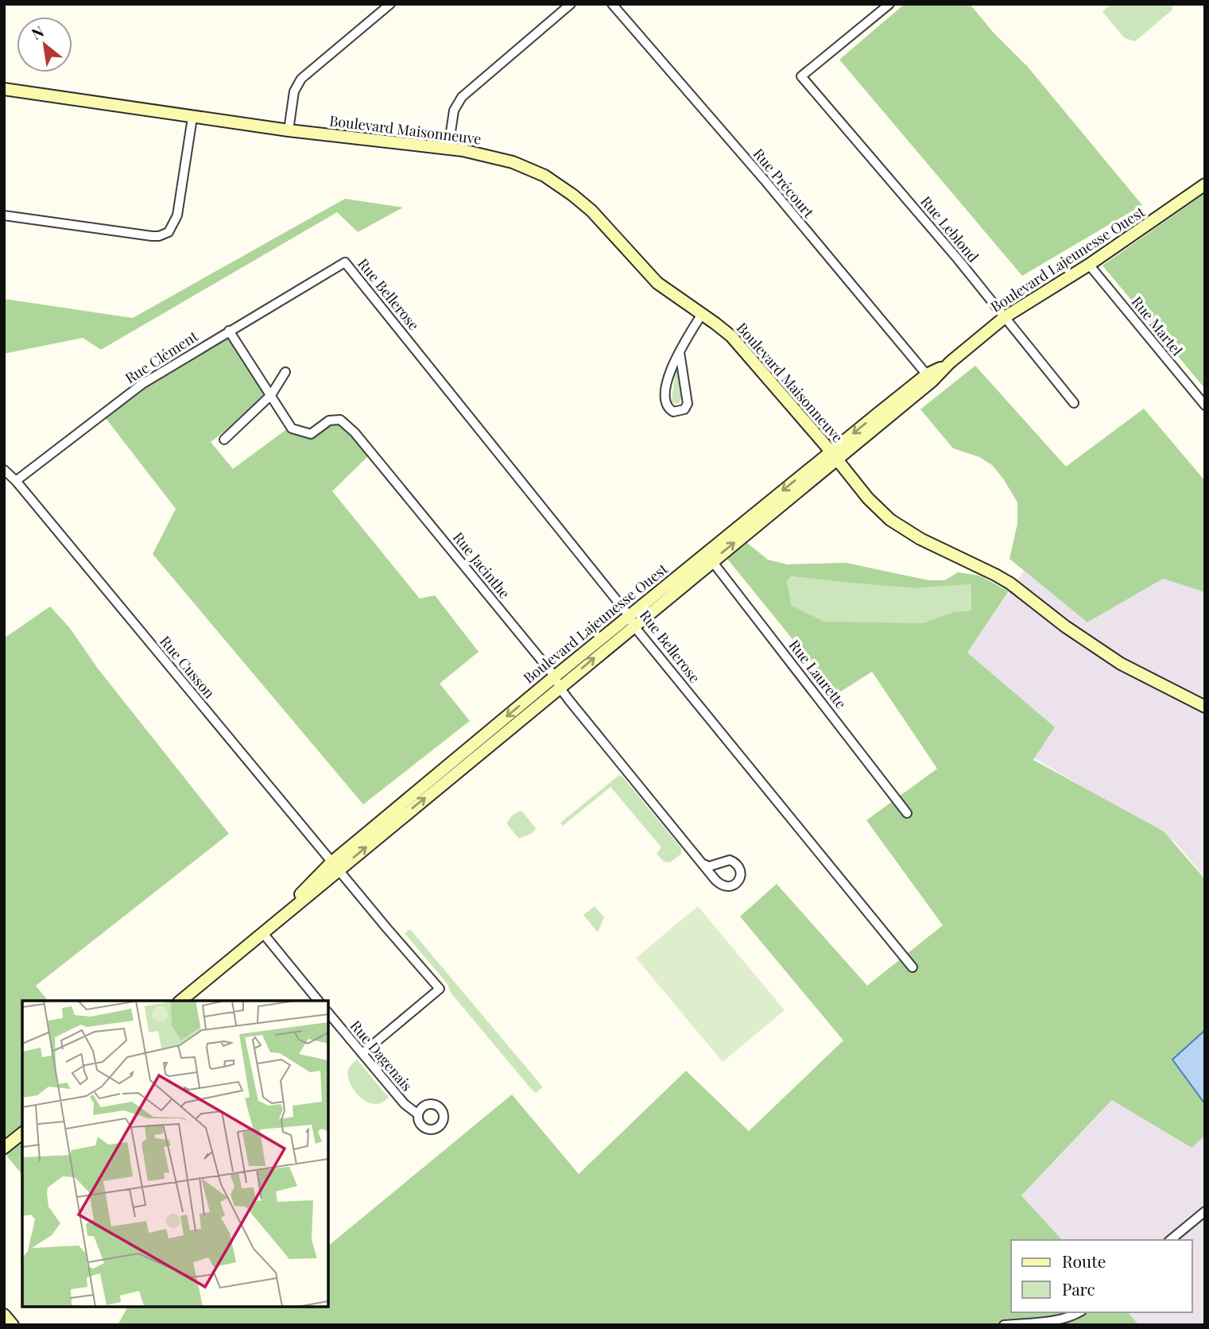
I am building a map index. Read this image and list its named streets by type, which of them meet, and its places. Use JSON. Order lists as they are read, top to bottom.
{
  "streets": {
    "street": [
      "Boulevard Maisonneuve",
      "Rue Précourt",
      "Rue Leblond",
      "Boulevard Lajeunesse Ouest",
      "Rue Bellerose",
      "Rue Martel",
      "Rue Clément",
      "Rue Jacinthe",
      "Rue Cusson",
      "Rue Laurette",
      "Rue Dagenais"
    ]
  },
  "crossings": [
    ["Boulevard Maisonneuve", "Boulevard Lajeunesse Ouest"],
    ["Rue Précourt", "Boulevard Lajeunesse Ouest"],
    ["Rue Leblond", "Boulevard Lajeunesse Ouest"],
    ["Boulevard Lajeunesse Ouest", "Rue Bellerose"],
    ["Boulevard Lajeunesse Ouest", "Rue Martel"],
    ["Boulevard Lajeunesse Ouest", "Rue Jacinthe"],
    ["Boulevard Lajeunesse Ouest", "Rue Cusson"],
    ["Boulevard Lajeunesse Ouest", "Rue Laurette"],
    ["Rue Bellerose", "Rue Clément"],
    ["Rue Clément", "Rue Jacinthe"],
    ["Rue Clément", "Rue Cusson"],
    ["Rue Cusson", "Rue Dagenais"]
  ],
  "legend": ["Route", "Parc"],
  "north": "top left"
}
